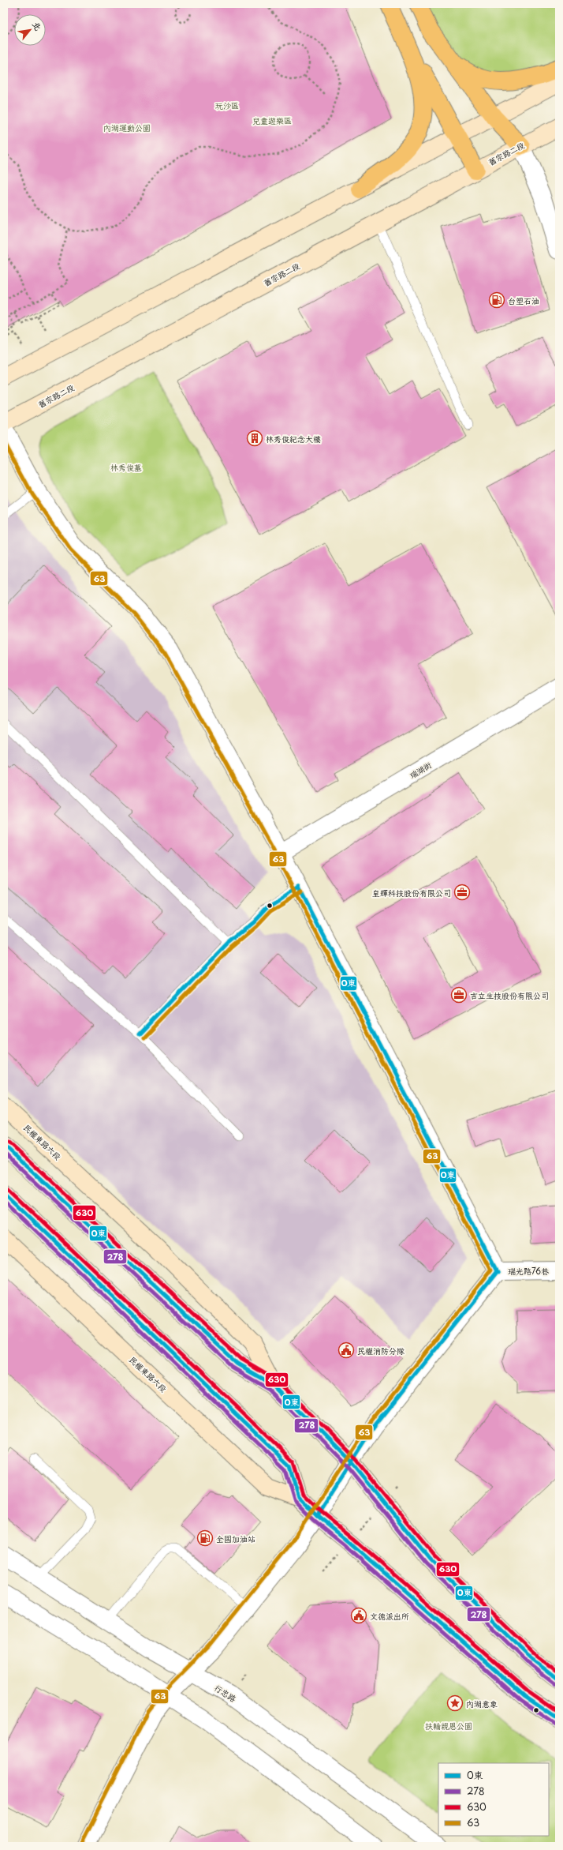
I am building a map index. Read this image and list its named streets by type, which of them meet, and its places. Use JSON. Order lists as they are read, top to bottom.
{
  "streets": {
    "main road": ["舊宗路二段", "民權東路六段"],
    "street": ["瑞湖街", "瑞光路76巷", "行忠路"]
  },
  "parks": [
    "玩沙區",
    "兒童遊樂區",
    "內湖運動公園",
    "林秀俊墓",
    "扶輪親恩公園"
  ],
  "places": {
    "fuel station": ["台塑石油", "全國加油站"],
    "building": ["林秀俊紀念大樓"],
    "office": ["皇輝科技股份有限公司", "吉立生技股份有限公司"],
    "public building": ["民權消防分隊", "文德派出所"],
    "place": ["內湖意象"]
  },
  "lines": [
    "transit line 63",
    "transit line 0東",
    "transit line 630",
    "transit line 278"
  ],
  "legend": [
    "0東",
    "278",
    "630",
    "63"
  ],
  "north": "top right"
}
